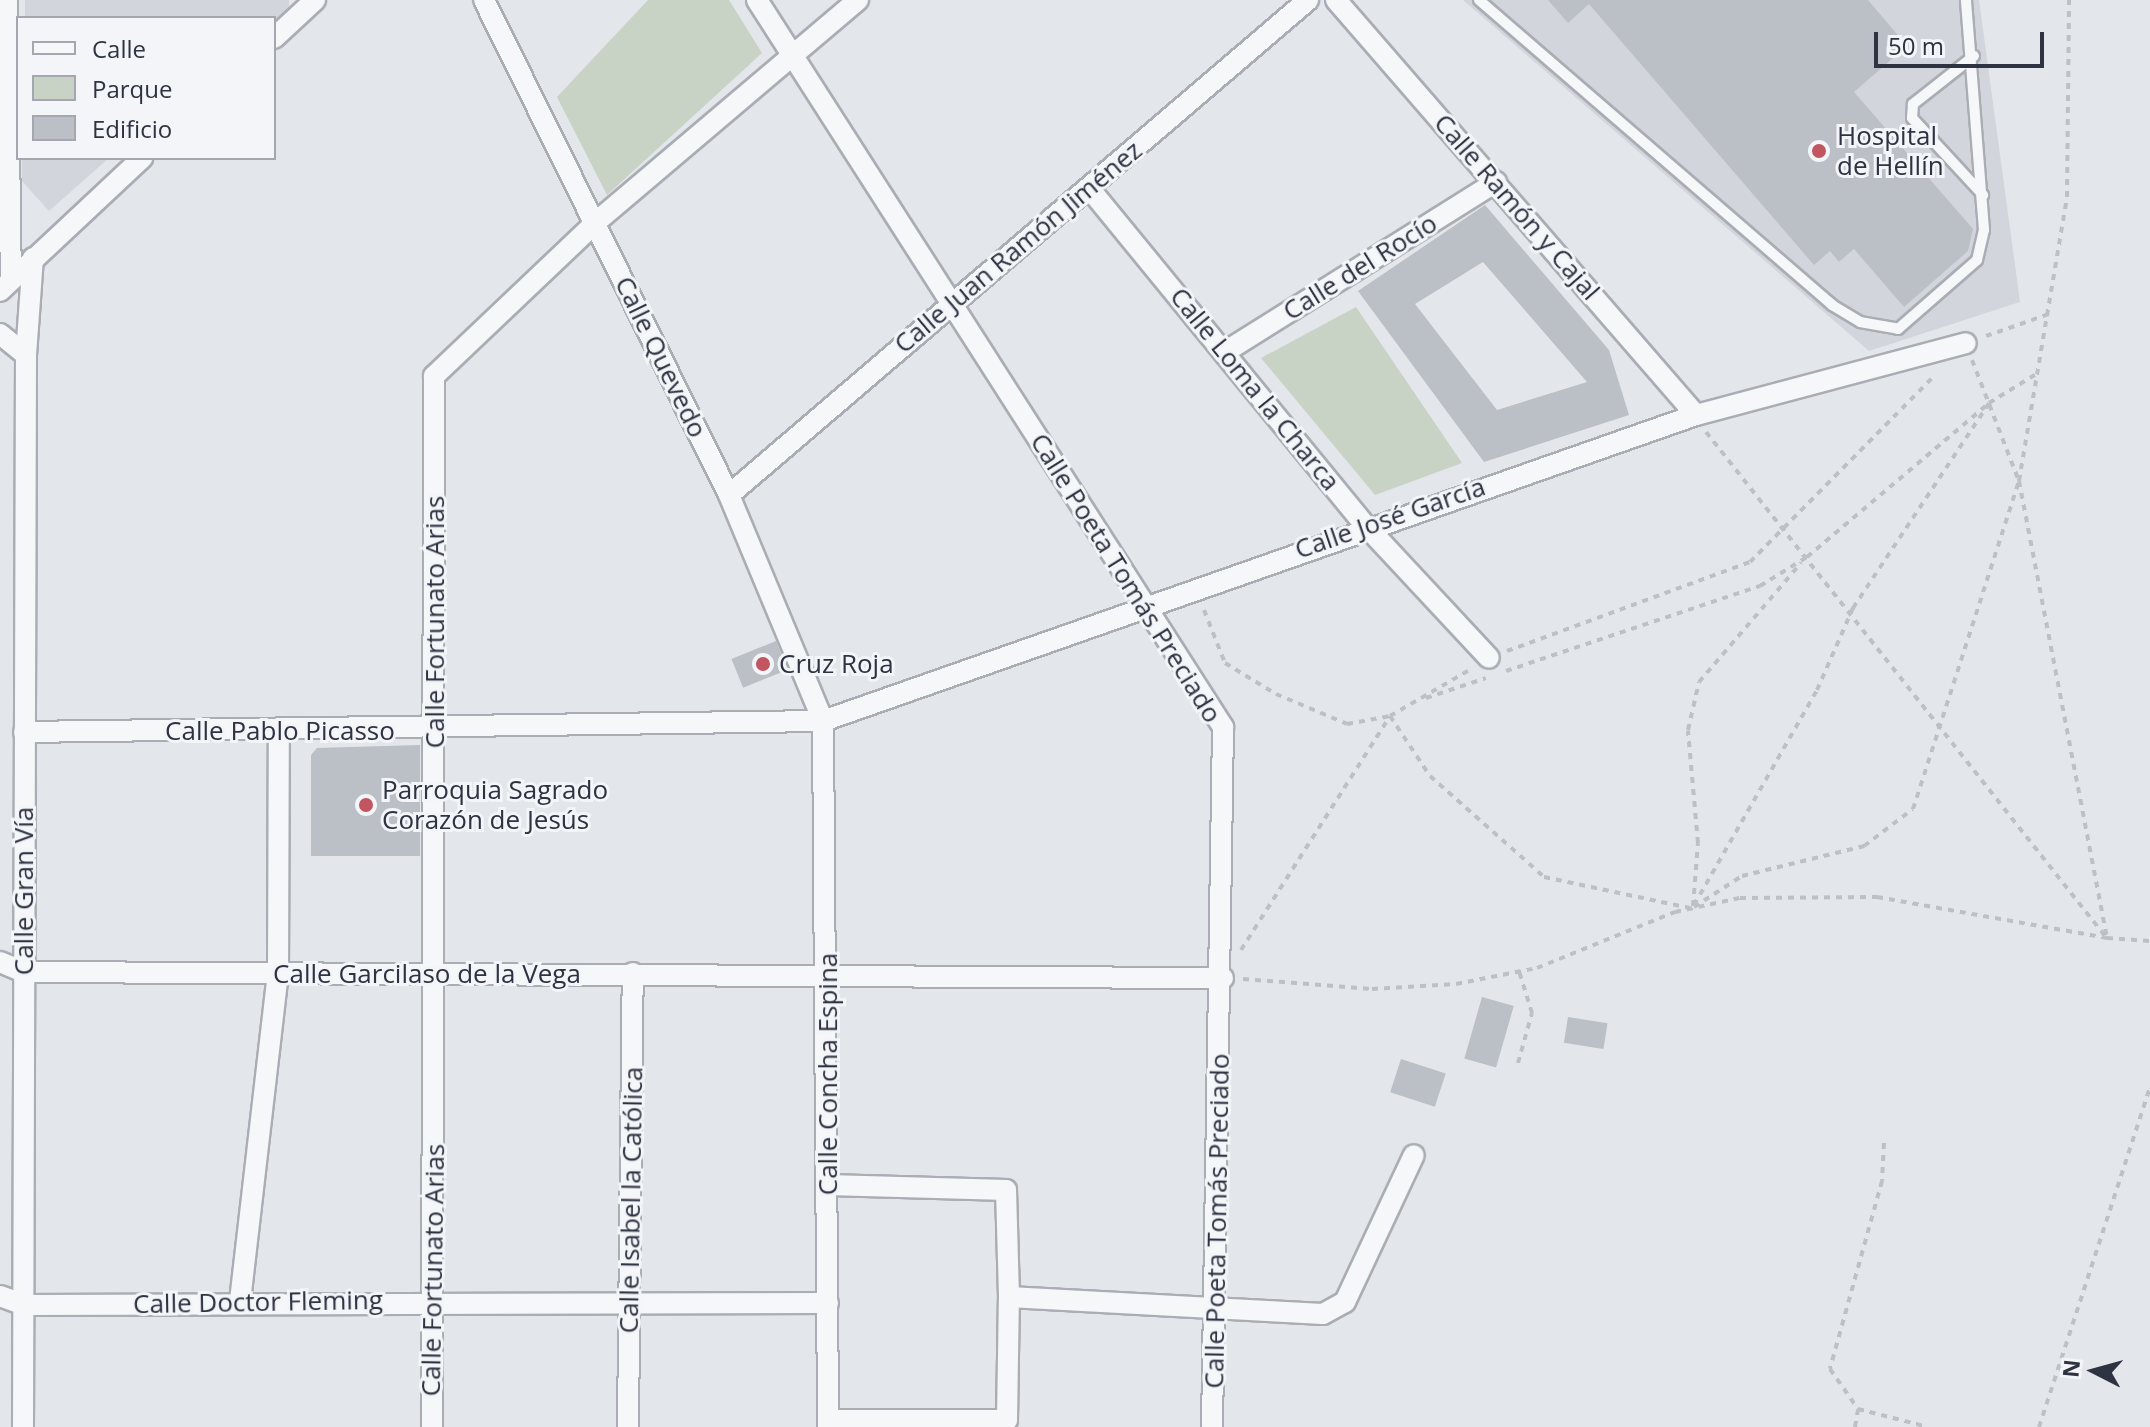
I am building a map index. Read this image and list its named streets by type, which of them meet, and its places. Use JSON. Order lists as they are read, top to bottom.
{
  "streets": {
    "street": [
      "Calle Ramón y Cajal",
      "Calle Juan Ramón Jiménez",
      "Calle del Rocío",
      "Calle Quevedo",
      "Calle Loma la Charca",
      "Calle José García",
      "Calle Poeta Tomás Preciado",
      "Calle Fortunato Arias",
      "Calle Pablo Picasso",
      "Calle Gran Vía",
      "Calle Garcilaso de la Vega",
      "Calle Concha Espina",
      "Calle Isabel la Católica",
      "Calle Doctor Fleming"
    ]
  },
  "crossings": [
    ["Calle Ramón y Cajal", "Calle del Rocío"],
    ["Calle Ramón y Cajal", "Calle José García"],
    ["Calle Juan Ramón Jiménez", "Calle Quevedo"],
    ["Calle Juan Ramón Jiménez", "Calle Loma la Charca"],
    ["Calle Juan Ramón Jiménez", "Calle Poeta Tomás Preciado"],
    ["Calle del Rocío", "Calle Loma la Charca"],
    ["Calle Quevedo", "Calle José García"],
    ["Calle Quevedo", "Calle Fortunato Arias"],
    ["Calle Quevedo", "Calle Pablo Picasso"],
    ["Calle Quevedo", "Calle Concha Espina"],
    ["Calle Loma la Charca", "Calle José García"],
    ["Calle José García", "Calle Poeta Tomás Preciado"],
    ["Calle José García", "Calle Pablo Picasso"],
    ["Calle José García", "Calle Concha Espina"],
    ["Calle Poeta Tomás Preciado", "Calle Fortunato Arias"],
    ["Calle Poeta Tomás Preciado", "Calle Garcilaso de la Vega"],
    ["Calle Fortunato Arias", "Calle Pablo Picasso"],
    ["Calle Fortunato Arias", "Calle Garcilaso de la Vega"],
    ["Calle Fortunato Arias", "Calle Doctor Fleming"],
    ["Calle Pablo Picasso", "Calle Gran Vía"],
    ["Calle Pablo Picasso", "Calle Concha Espina"],
    ["Calle Gran Vía", "Calle Garcilaso de la Vega"],
    ["Calle Gran Vía", "Calle Doctor Fleming"],
    ["Calle Garcilaso de la Vega", "Calle Concha Espina"],
    ["Calle Garcilaso de la Vega", "Calle Isabel la Católica"],
    ["Calle Concha Espina", "Calle Doctor Fleming"],
    ["Calle Isabel la Católica", "Calle Doctor Fleming"]
  ],
  "places": ["Hospital de Hellín", "Cruz Roja", "Parroquia Sagrado Corazón de Jesús"],
  "legend": ["Calle", "Parque", "Edificio"],
  "scale_bar": "50 m",
  "north": "left"
}
